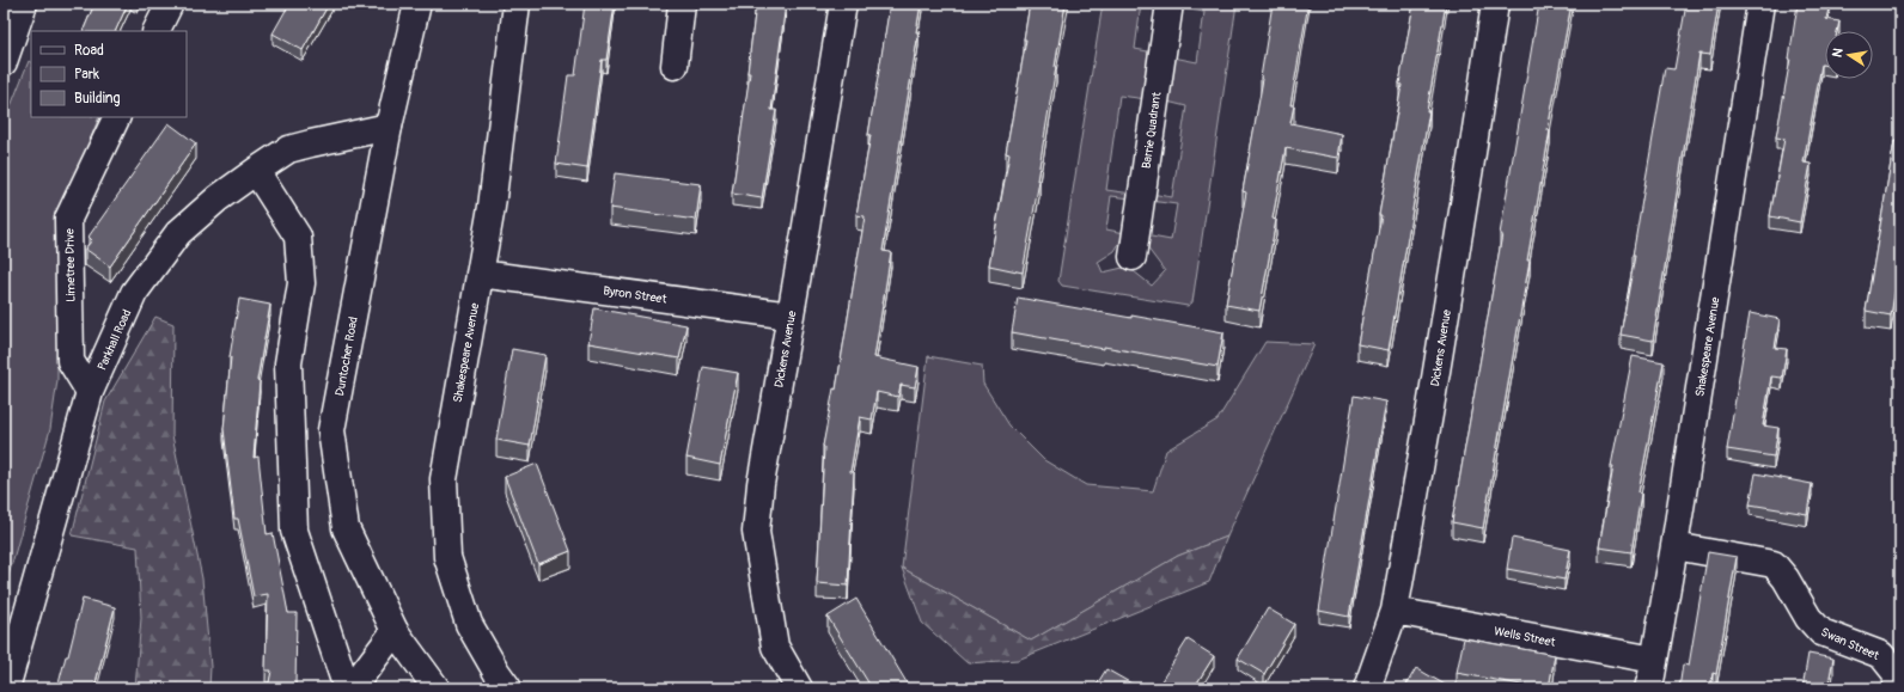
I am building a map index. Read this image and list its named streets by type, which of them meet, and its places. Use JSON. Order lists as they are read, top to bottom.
{
  "streets": {
    "street": [
      "Barrie Quadrant",
      "Limetree Drive",
      "Byron Street",
      "Parkhall Road",
      "Shakespeare Avenue",
      "Dickens Avenue",
      "Duntocher Road",
      "Wells Street",
      "Swan Street"
    ]
  },
  "crossings": [
    ["Limetree Drive", "Parkhall Road"],
    ["Byron Street", "Shakespeare Avenue"],
    ["Byron Street", "Dickens Avenue"],
    ["Parkhall Road", "Duntocher Road"],
    ["Shakespeare Avenue", "Wells Street"],
    ["Shakespeare Avenue", "Swan Street"],
    ["Dickens Avenue", "Wells Street"]
  ],
  "legend": ["Road", "Park", "Building"],
  "north": "left"
}
